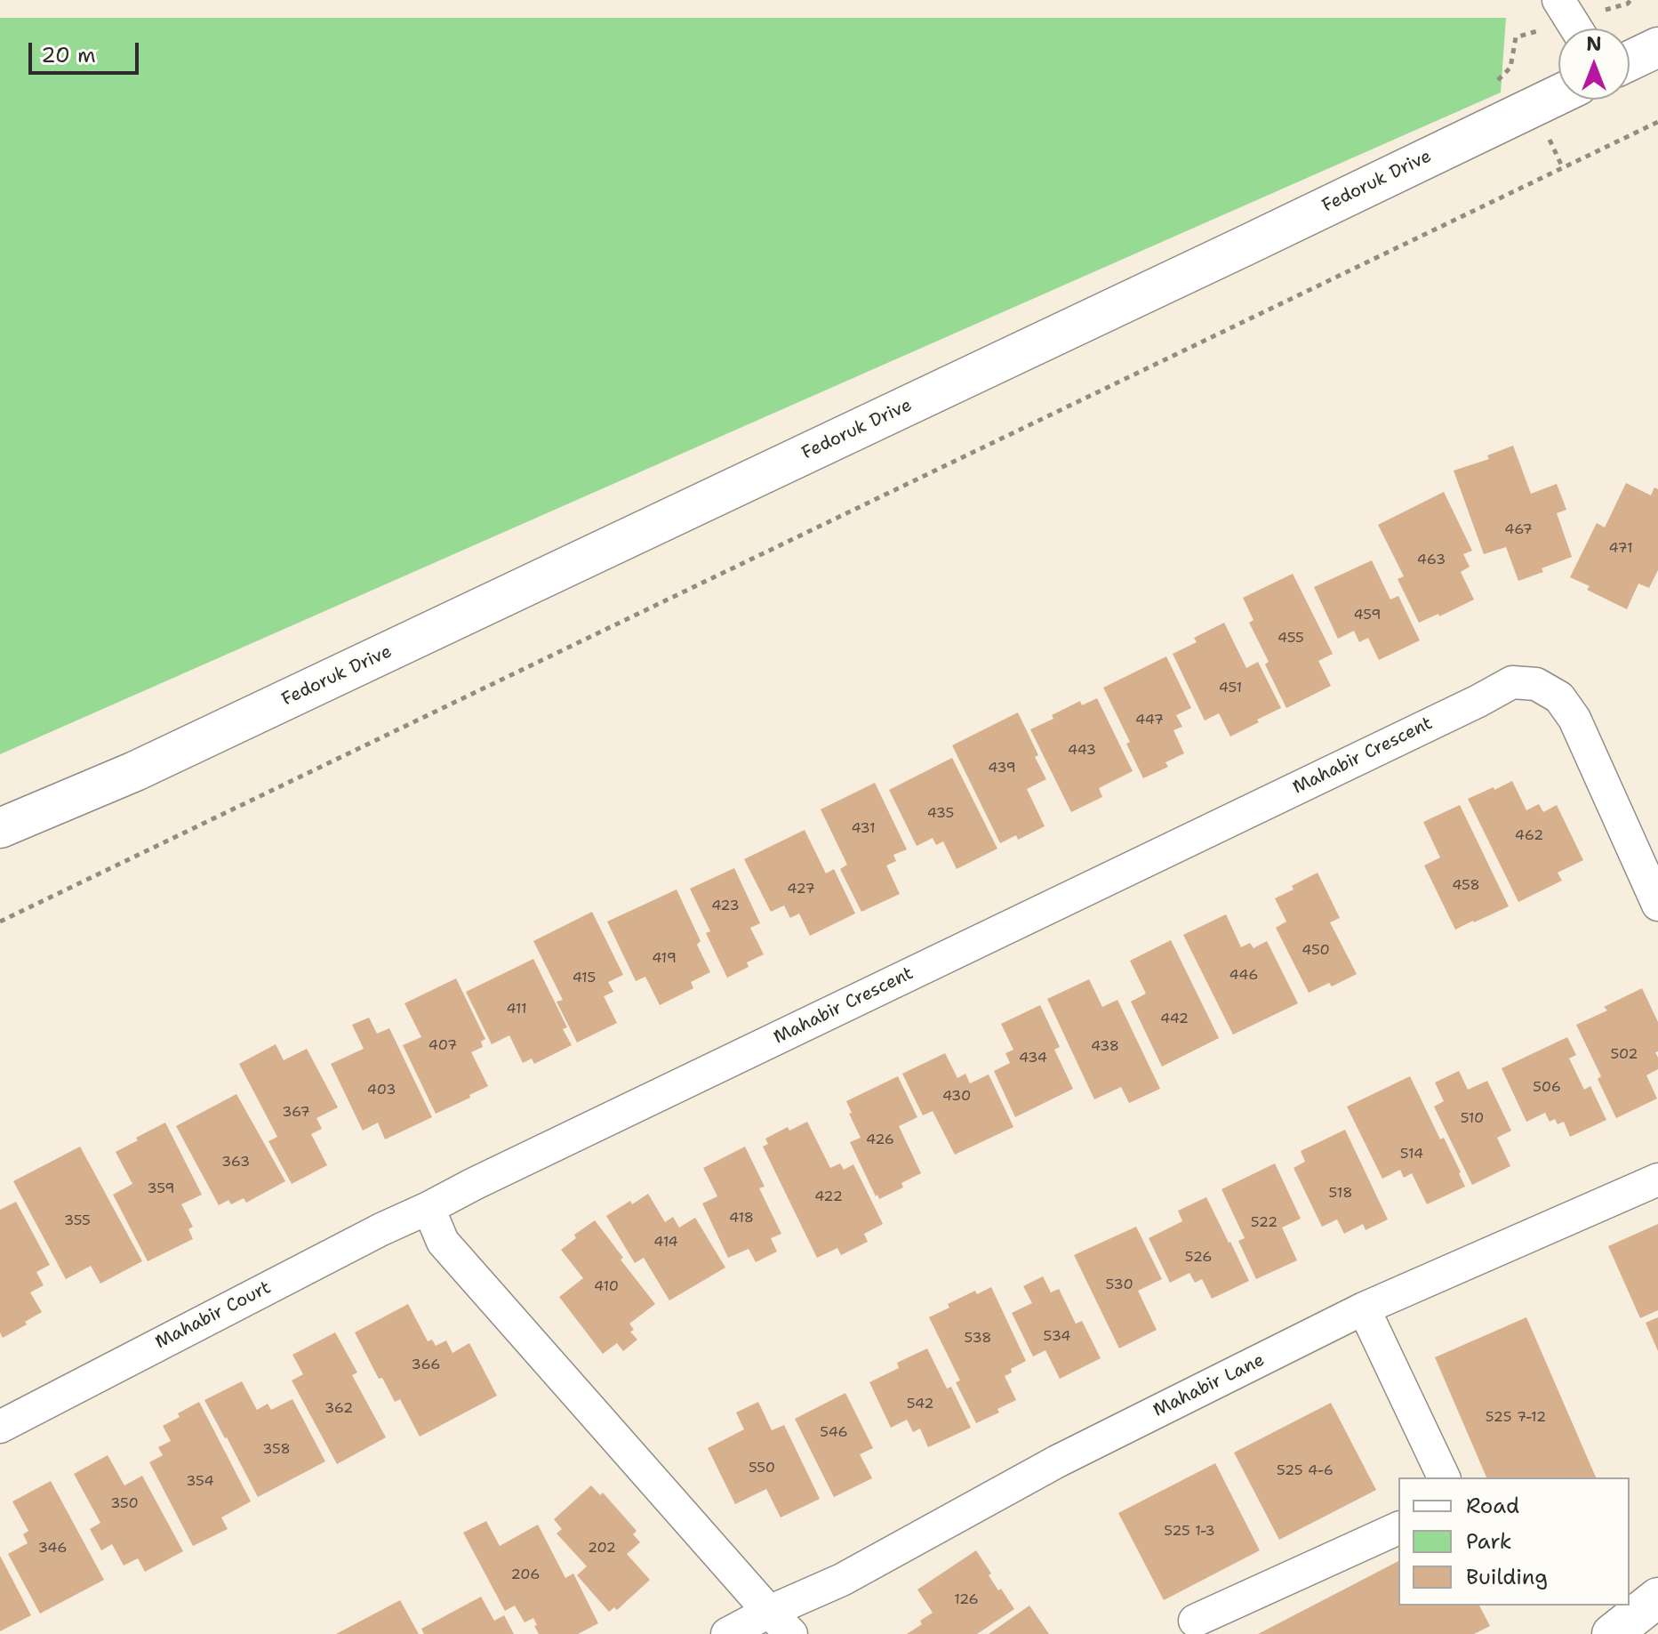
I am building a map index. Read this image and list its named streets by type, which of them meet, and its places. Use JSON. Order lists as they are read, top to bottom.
{
  "streets": {
    "main road": ["Fedoruk Drive"],
    "street": ["Mahabir Crescent", "Mahabir Court", "Mahabir Lane"]
  },
  "crossings": [
    ["Mahabir Crescent", "Mahabir Court"]
  ],
  "house_numbers": [
    "467",
    "471",
    "463",
    "459",
    "455",
    "451",
    "447",
    "443",
    "439",
    "435",
    "431",
    "462",
    "458",
    "427",
    "423",
    "450",
    "419",
    "446",
    "415",
    "411",
    "442",
    "407",
    "438",
    "502",
    "434",
    "506",
    "403",
    "430",
    "367",
    "510",
    "426",
    "514",
    "363",
    "359",
    "518",
    "422",
    "418",
    "355",
    "522",
    "414",
    "526",
    "530",
    "410",
    "534",
    "538",
    "366",
    "542",
    "362",
    "525 7-12",
    "546",
    "358",
    "550",
    "525 4-6",
    "354",
    "350",
    "525 1-3",
    "346",
    "202",
    "206",
    "126"
  ],
  "legend": ["Road", "Park", "Building"],
  "scale_bar": "20 m",
  "north": "top"
}
